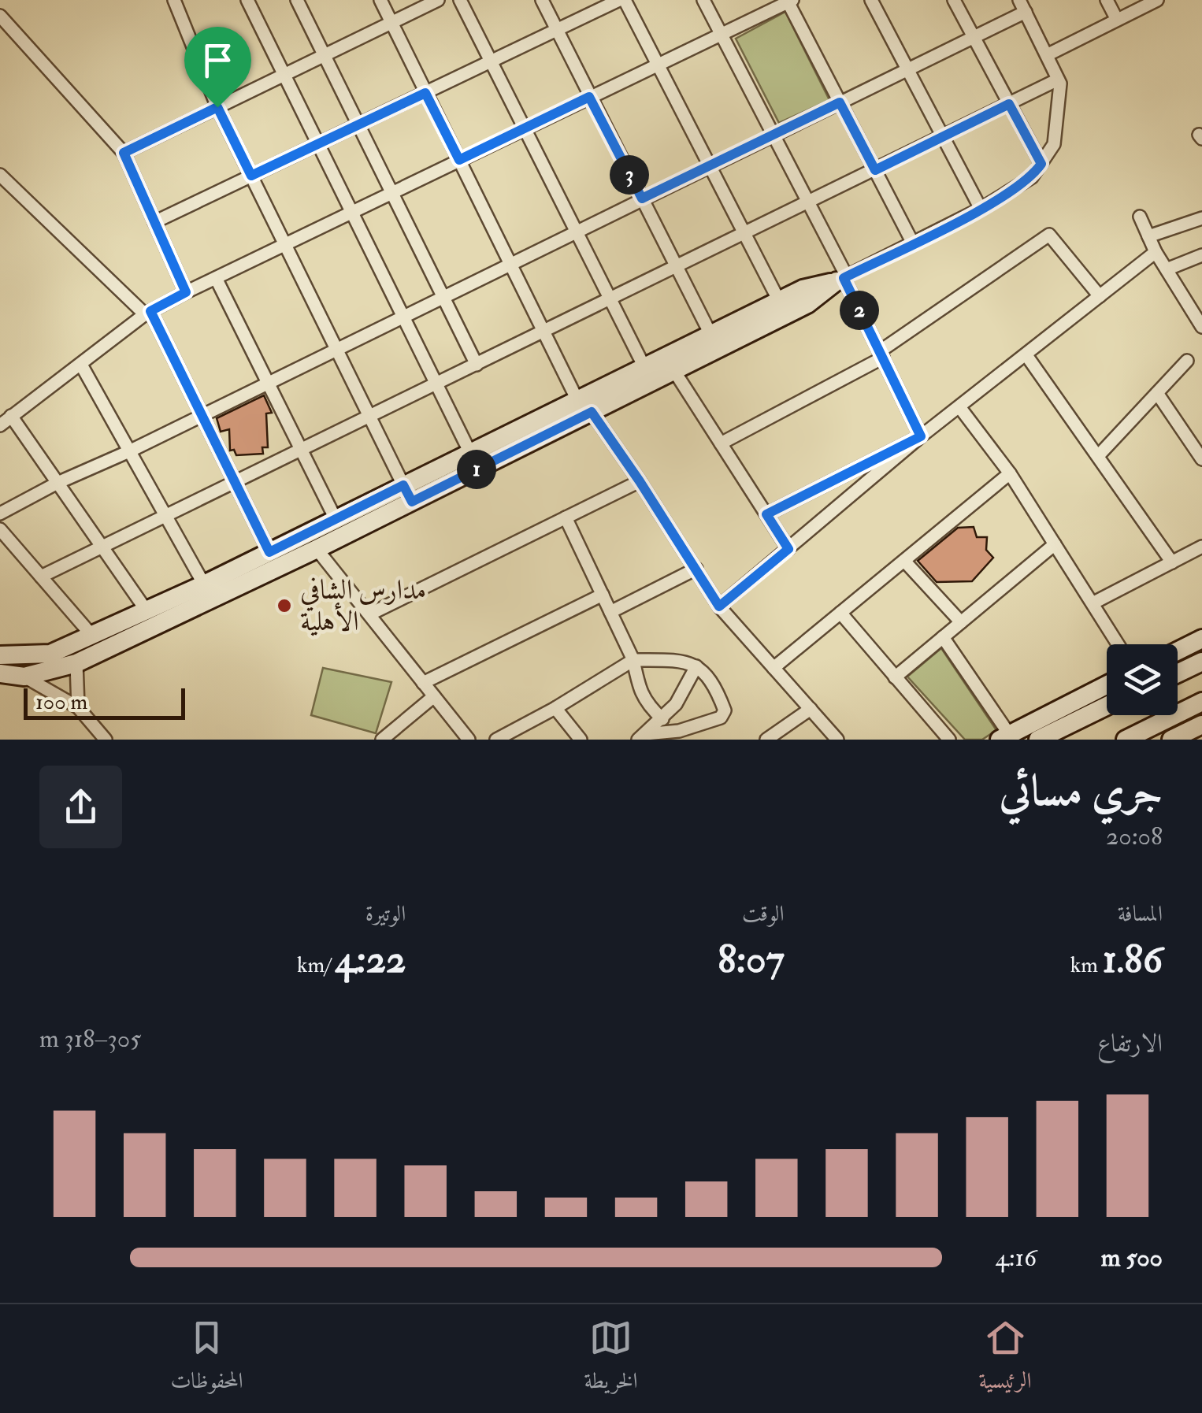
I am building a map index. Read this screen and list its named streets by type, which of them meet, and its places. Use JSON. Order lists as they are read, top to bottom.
{
  "places": ["مدارس الشافي الأهلية"],
  "scale_bar": "100 m",
  "page": {
    "pins": ["3", "2", "1"],
    "scale": "100 m",
    "heading": ["جري مسائي", "20:08"],
    "stats": [
      ["المسافة", "1.86 km"],
      ["الوقت", "8:07"],
      ["الوتيرة", "4:22 /km"]
    ],
    "chart": ["الارتفاع", "305–318 m"],
    "list": [
      {
        "name": "500 m",
        "note": "4:16"
      }
    ],
    "tabs": ["الرئيسية", "الخريطة", "المحفوظات"]
  }
}
